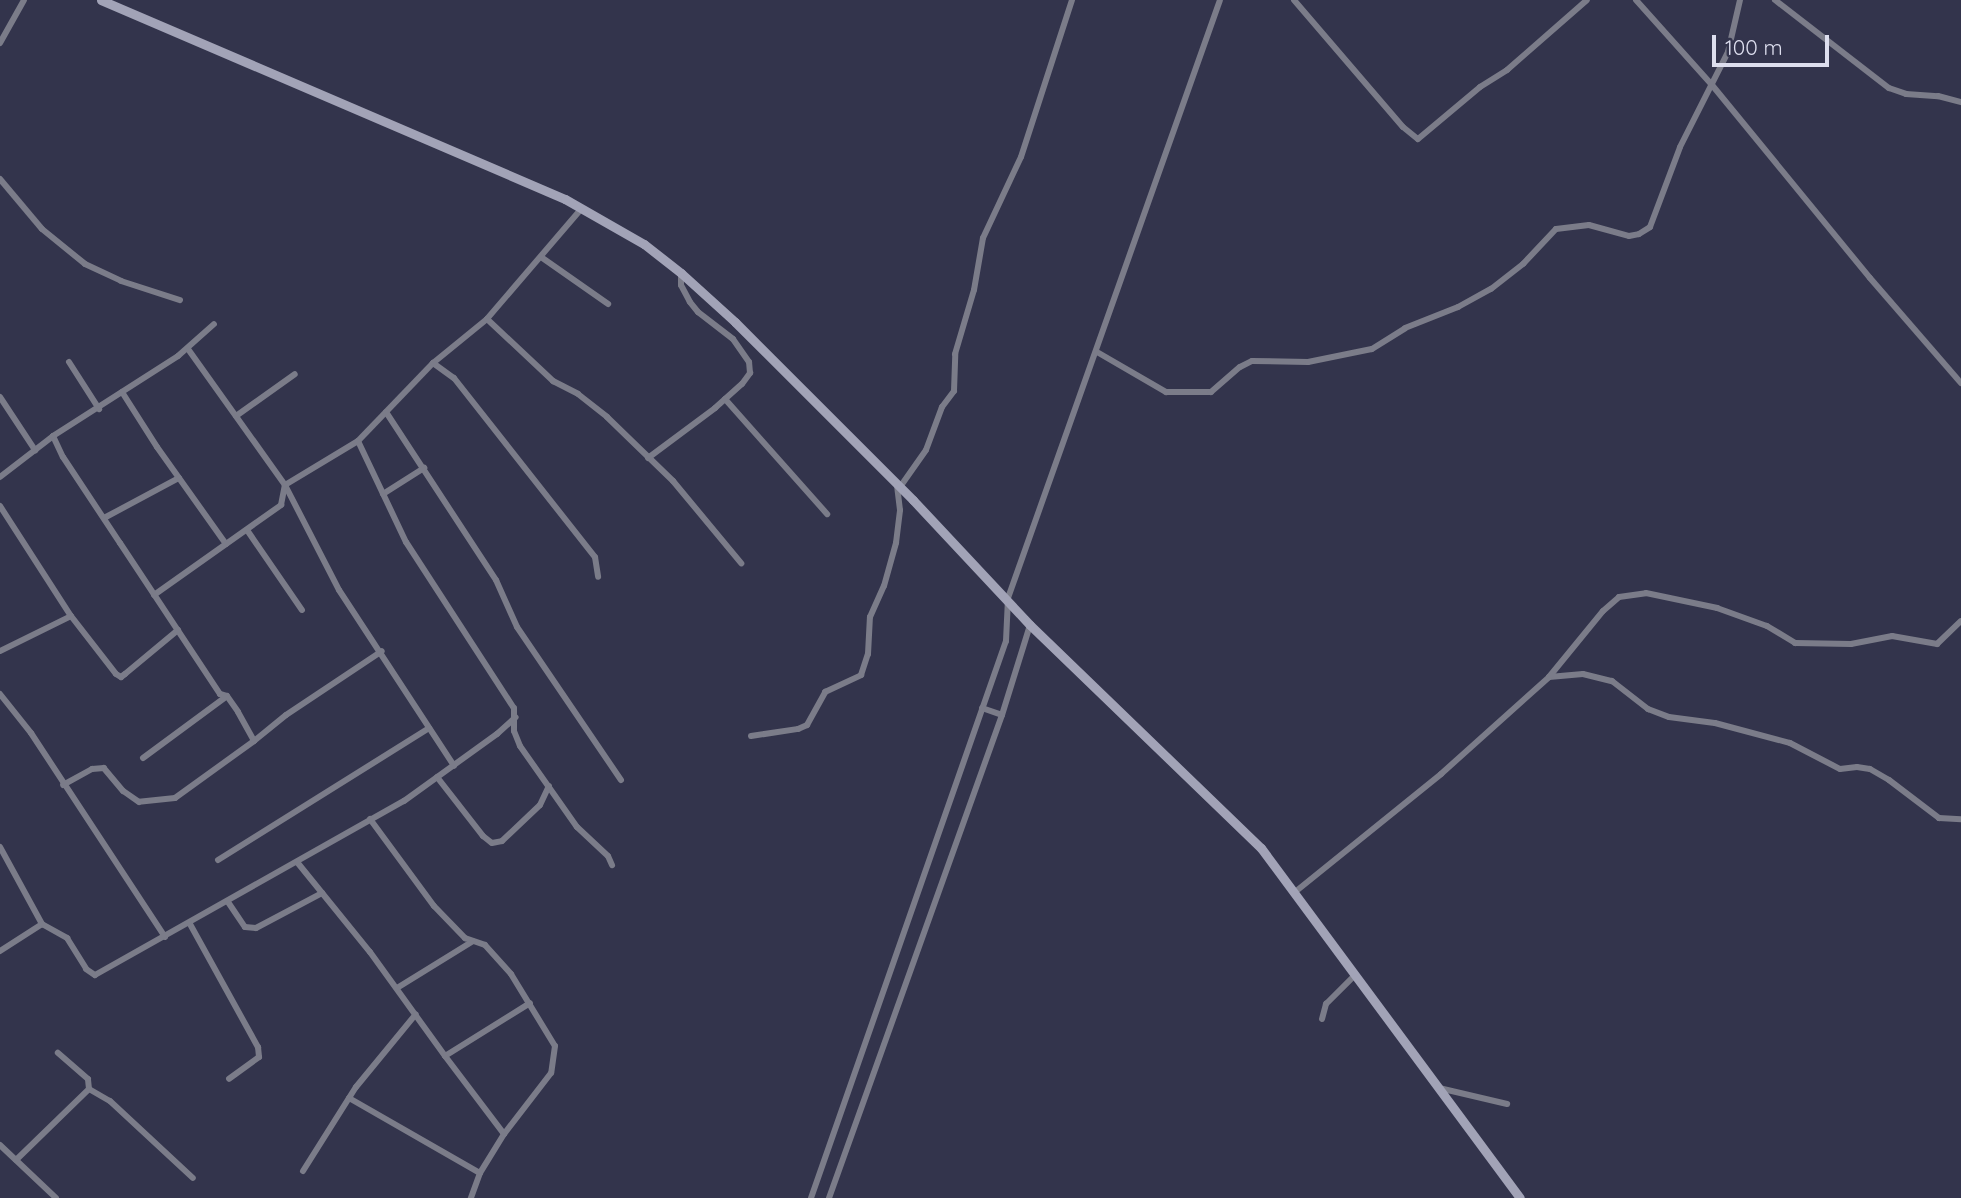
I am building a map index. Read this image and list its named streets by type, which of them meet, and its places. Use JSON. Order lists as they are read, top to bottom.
{
  "scale_bar": "100 m"
}
